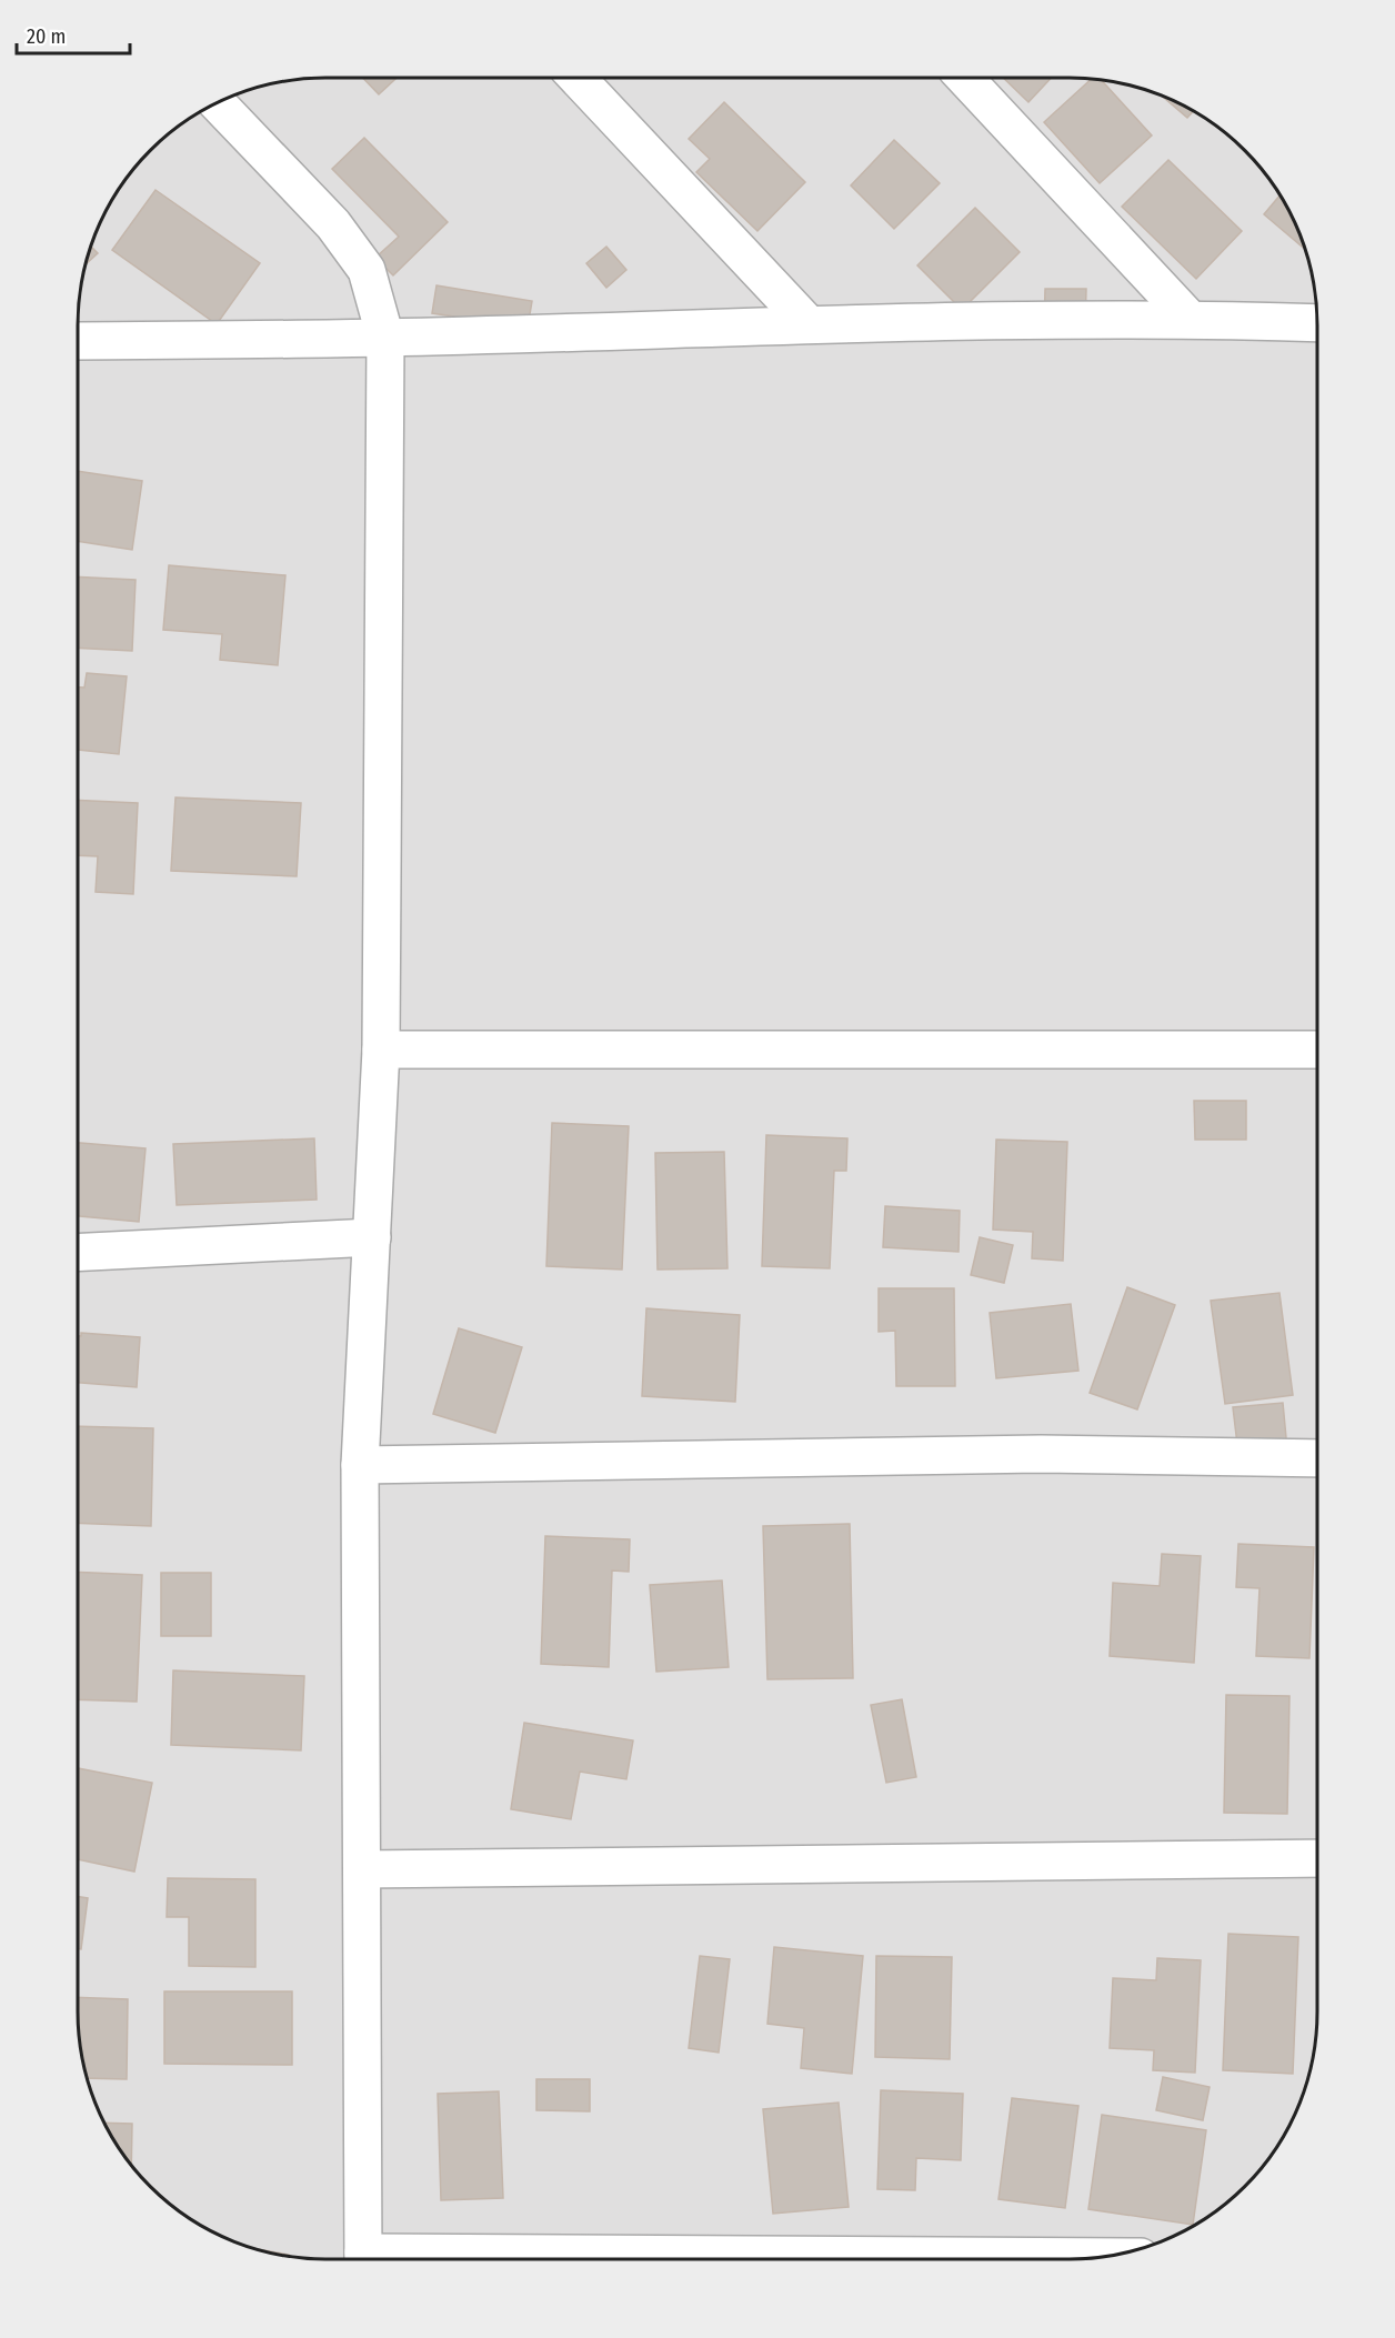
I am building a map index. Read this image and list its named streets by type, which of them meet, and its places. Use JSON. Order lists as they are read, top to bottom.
{
  "scale_bar": "20 m"
}
